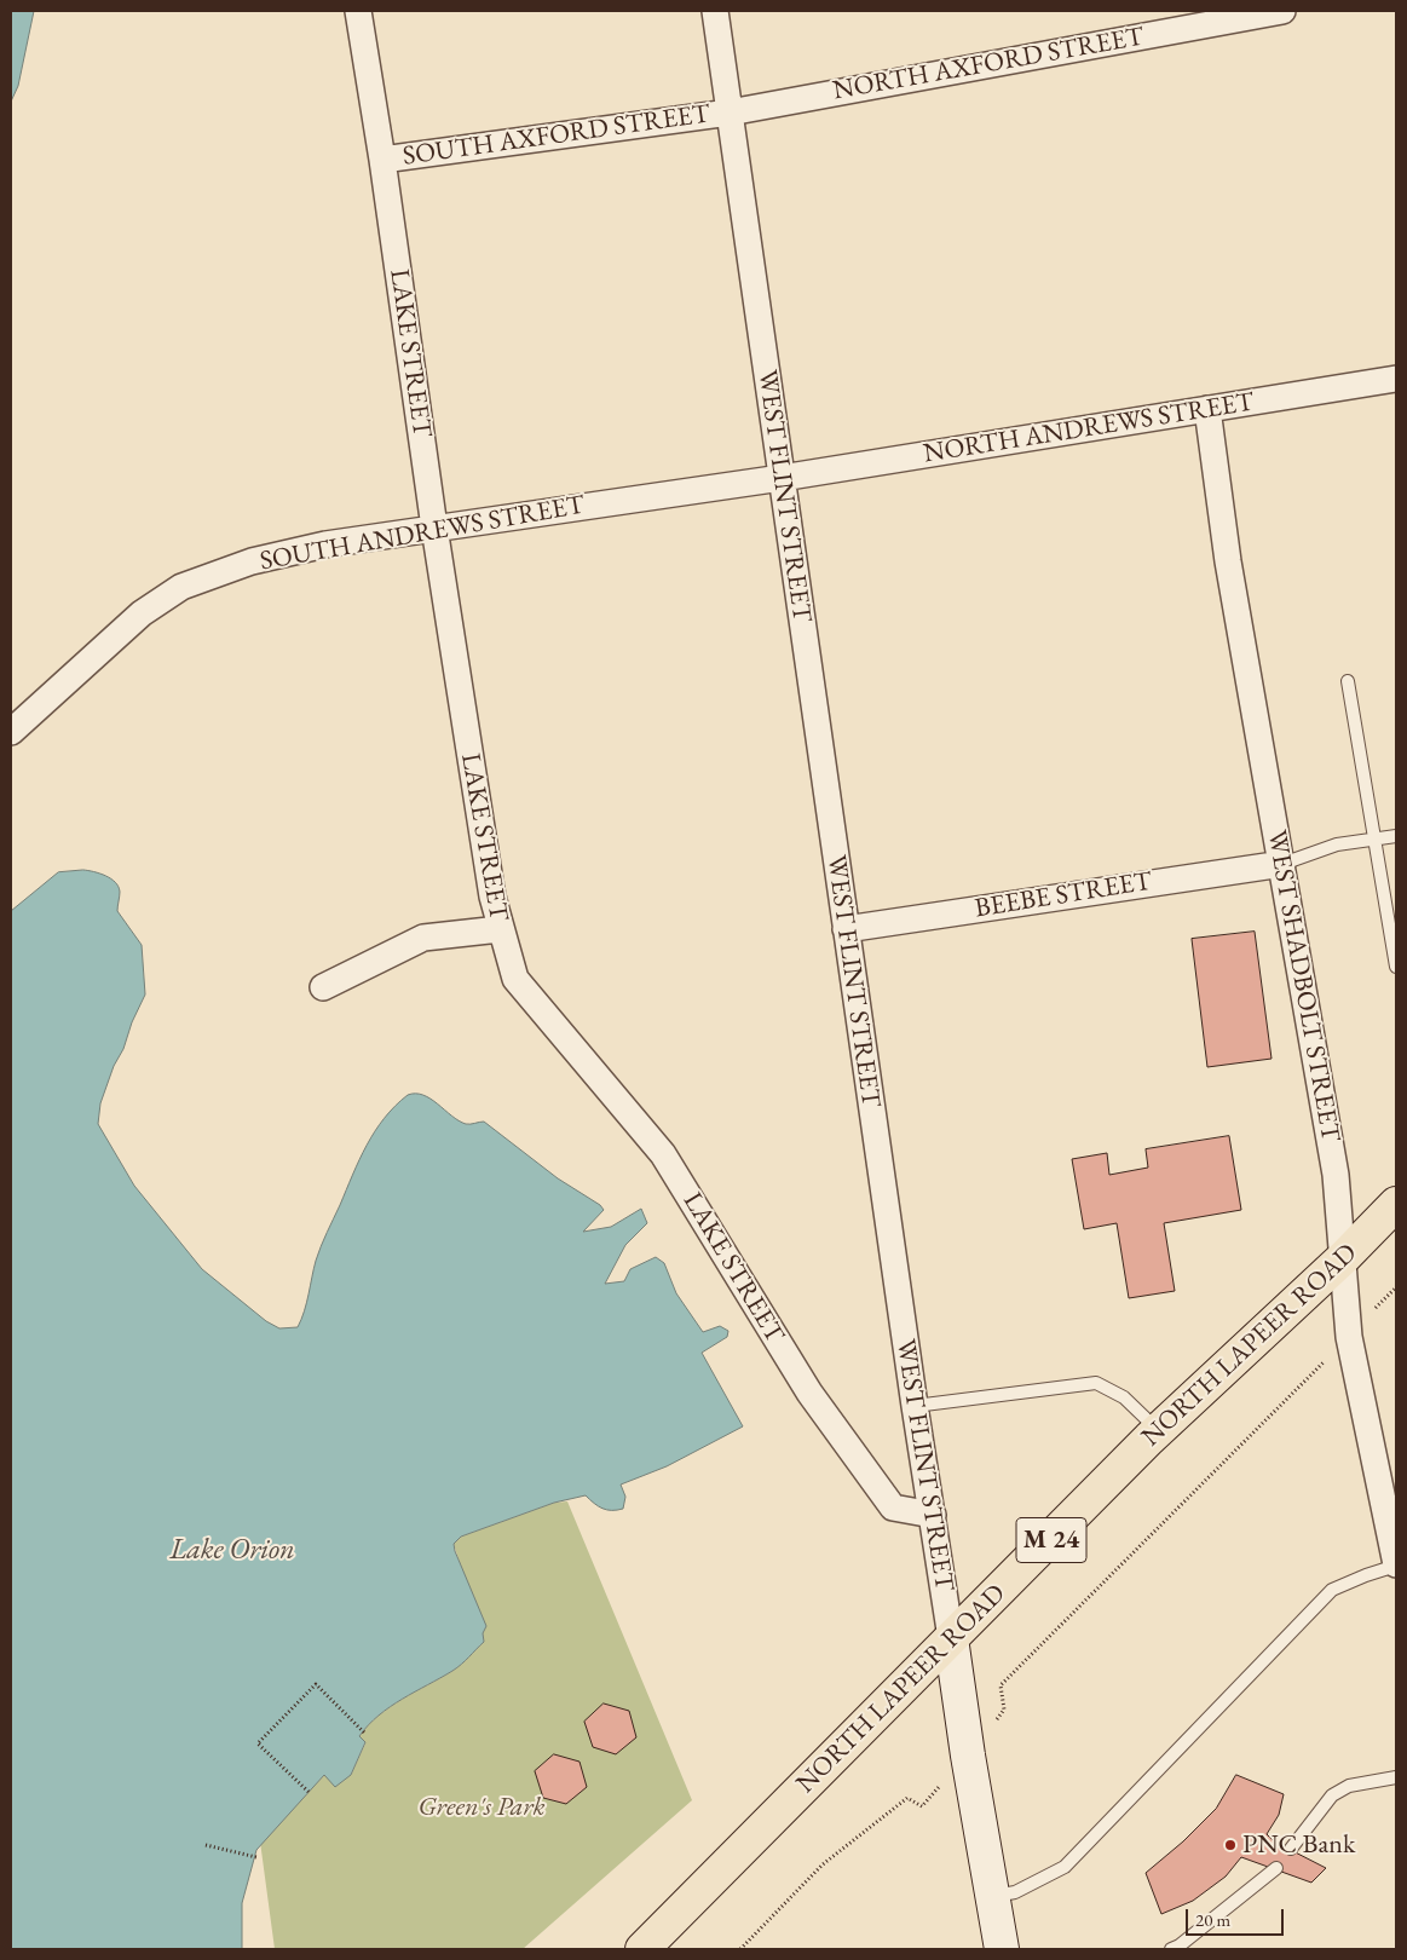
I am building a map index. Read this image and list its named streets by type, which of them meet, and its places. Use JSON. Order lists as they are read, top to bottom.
{
  "streets": {
    "main road": ["WEST FLINT STREET", "NORTH LAPEER ROAD", "M 24"],
    "street": [
      "NORTH AXFORD STREET",
      "SOUTH AXFORD STREET",
      "LAKE STREET",
      "NORTH ANDREWS STREET",
      "SOUTH ANDREWS STREET",
      "BEEBE STREET",
      "WEST SHADBOLT STREET"
    ]
  },
  "crossings": [
    ["NORTH AXFORD STREET", "SOUTH AXFORD STREET"],
    ["NORTH AXFORD STREET", "WEST FLINT STREET"],
    ["SOUTH AXFORD STREET", "LAKE STREET"],
    ["SOUTH AXFORD STREET", "WEST FLINT STREET"],
    ["LAKE STREET", "WEST FLINT STREET"],
    ["LAKE STREET", "SOUTH ANDREWS STREET"],
    ["NORTH ANDREWS STREET", "WEST FLINT STREET"],
    ["NORTH ANDREWS STREET", "SOUTH ANDREWS STREET"],
    ["NORTH ANDREWS STREET", "WEST SHADBOLT STREET"],
    ["WEST FLINT STREET", "SOUTH ANDREWS STREET"],
    ["WEST FLINT STREET", "BEEBE STREET"],
    ["WEST FLINT STREET", "NORTH LAPEER ROAD"],
    ["BEEBE STREET", "WEST SHADBOLT STREET"],
    ["WEST SHADBOLT STREET", "NORTH LAPEER ROAD"]
  ],
  "water": ["Lake Orion"],
  "parks": ["Green's Park"],
  "places": ["PNC Bank"],
  "scale_bar": "20 m"
}
